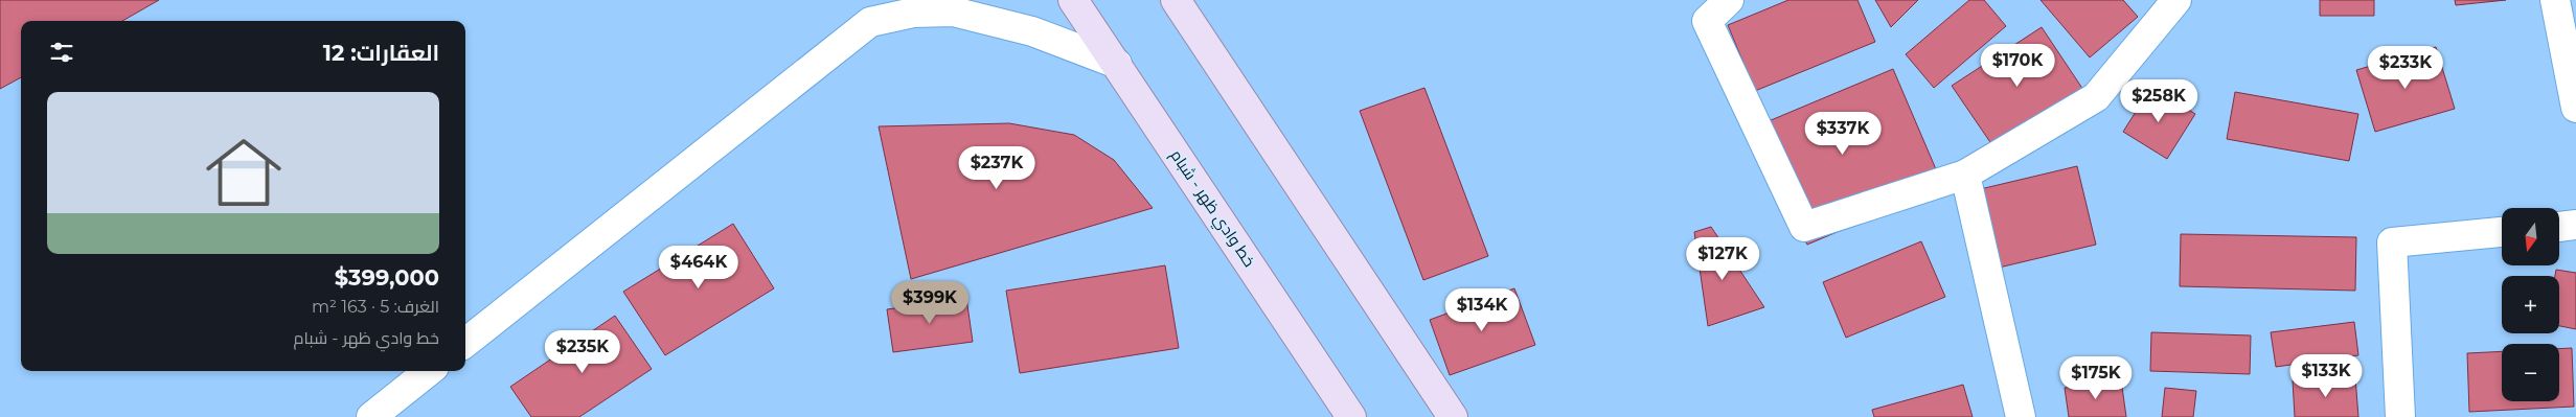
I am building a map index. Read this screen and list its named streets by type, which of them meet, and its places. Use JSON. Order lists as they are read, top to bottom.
{
  "streets": {
    "main road": ["خط وادي ظهر - شبام"]
  },
  "north": "bottom",
  "page": {
    "heading": "العقارات: 12",
    "price": [
      "$170K",
      "$233K",
      "$258K",
      "$337K",
      "$237K",
      "$127K",
      "$464K",
      "$399K",
      "$134K",
      "$235K",
      "$133K",
      "$175K"
    ],
    "list": [
      {
        "name": "$399,000",
        "note": "الغرف: 5 · 163 m² · خط وادي ظهر - شبام"
      }
    ],
    "map_buttons": ["+", "−"]
  }
}
